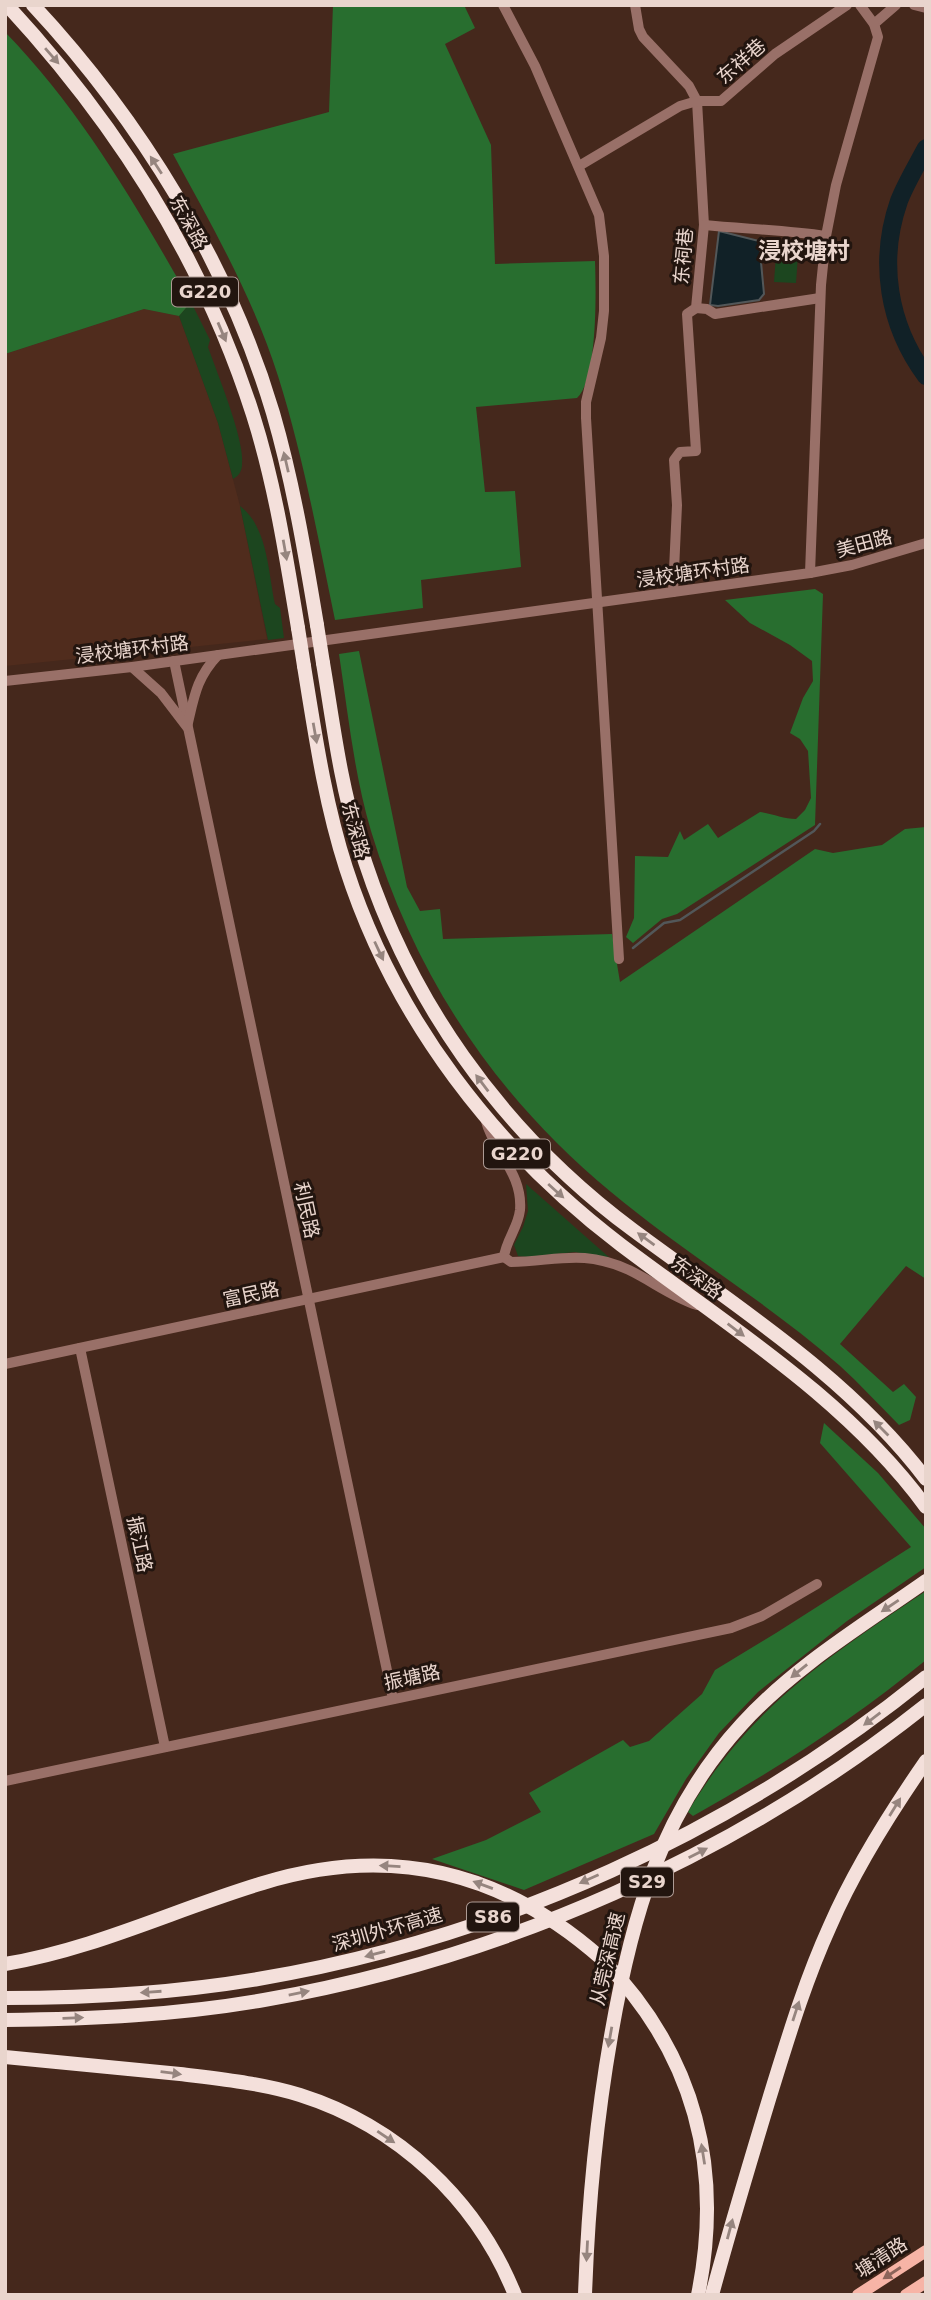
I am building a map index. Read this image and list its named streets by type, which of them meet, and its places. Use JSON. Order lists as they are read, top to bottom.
{
  "streets": {
    "highway": [
      "东深路",
      "G220",
      "S29",
      "S86",
      "深圳外环高速",
      "从莞深高速"
    ],
    "main road": ["塘清路"],
    "street": [
      "东祥巷",
      "东祠巷",
      "美田路",
      "浸校塘环村路",
      "利民路",
      "富民路",
      "振江路",
      "振塘路"
    ]
  },
  "crossings": [
    ["东祥巷", "东祠巷"],
    ["东深路", "富民路"],
    ["东祠巷", "浸校塘环村路"],
    ["美田路", "浸校塘环村路"],
    ["浸校塘环村路", "利民路"],
    ["利民路", "富民路"],
    ["利民路", "振塘路"],
    ["富民路", "振江路"],
    ["振江路", "振塘路"]
  ],
  "one_way": ["从莞深高速", "塘清路"],
  "districts": ["浸校塘村"]
}
